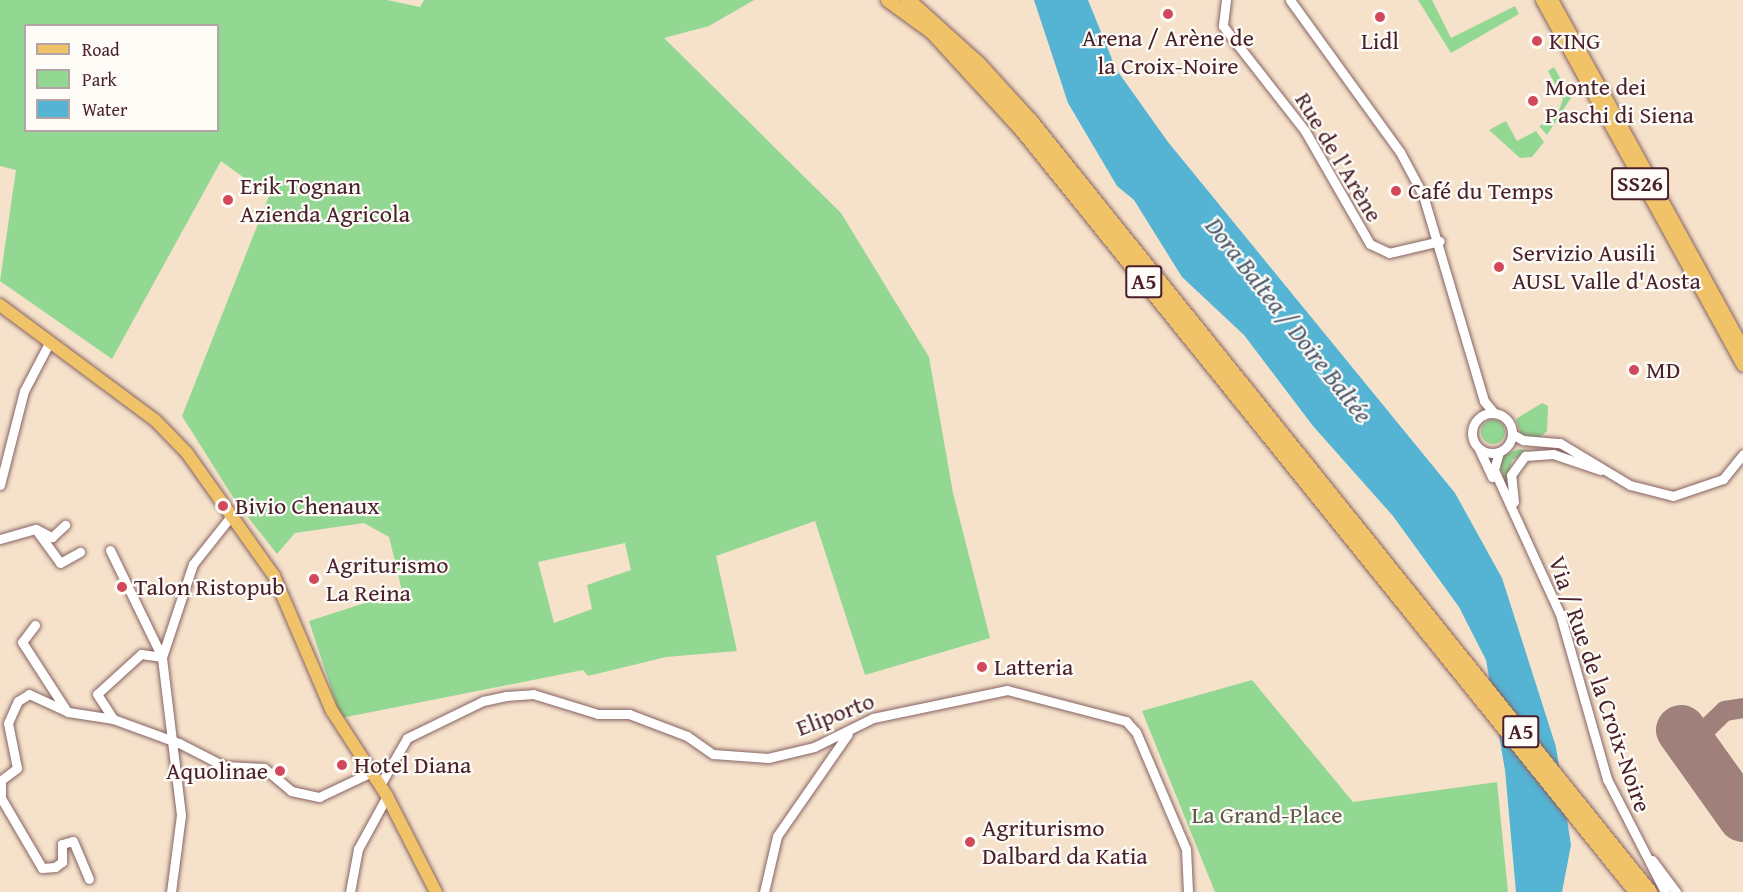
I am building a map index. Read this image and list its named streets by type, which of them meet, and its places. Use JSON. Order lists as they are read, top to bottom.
{
  "streets": {
    "highway": ["A5"],
    "main road": ["SS26"],
    "street": ["Rue de l'Arène", "Via / Rue de la Croix-Noire", "Eliporto"]
  },
  "water": ["Dora Baltea / Doire Baltée"],
  "parks": ["La Grand-Place"],
  "places": [
    "Arena / Arène de la Croix-Noire",
    "Lidl",
    "KING",
    "Monte dei Paschi di Siena",
    "Café du Temps",
    "Erik Tognan Azienda Agricola",
    "Servizio Ausili AUSL Valle d'Aosta",
    "MD",
    "Bivio Chenaux",
    "Agriturismo La Reina",
    "Talon Ristopub",
    "Latteria",
    "Hotel Diana",
    "Aquolinae",
    "Agriturismo Dalbard da Katia"
  ],
  "legend": ["Road", "Park", "Water"]
}
